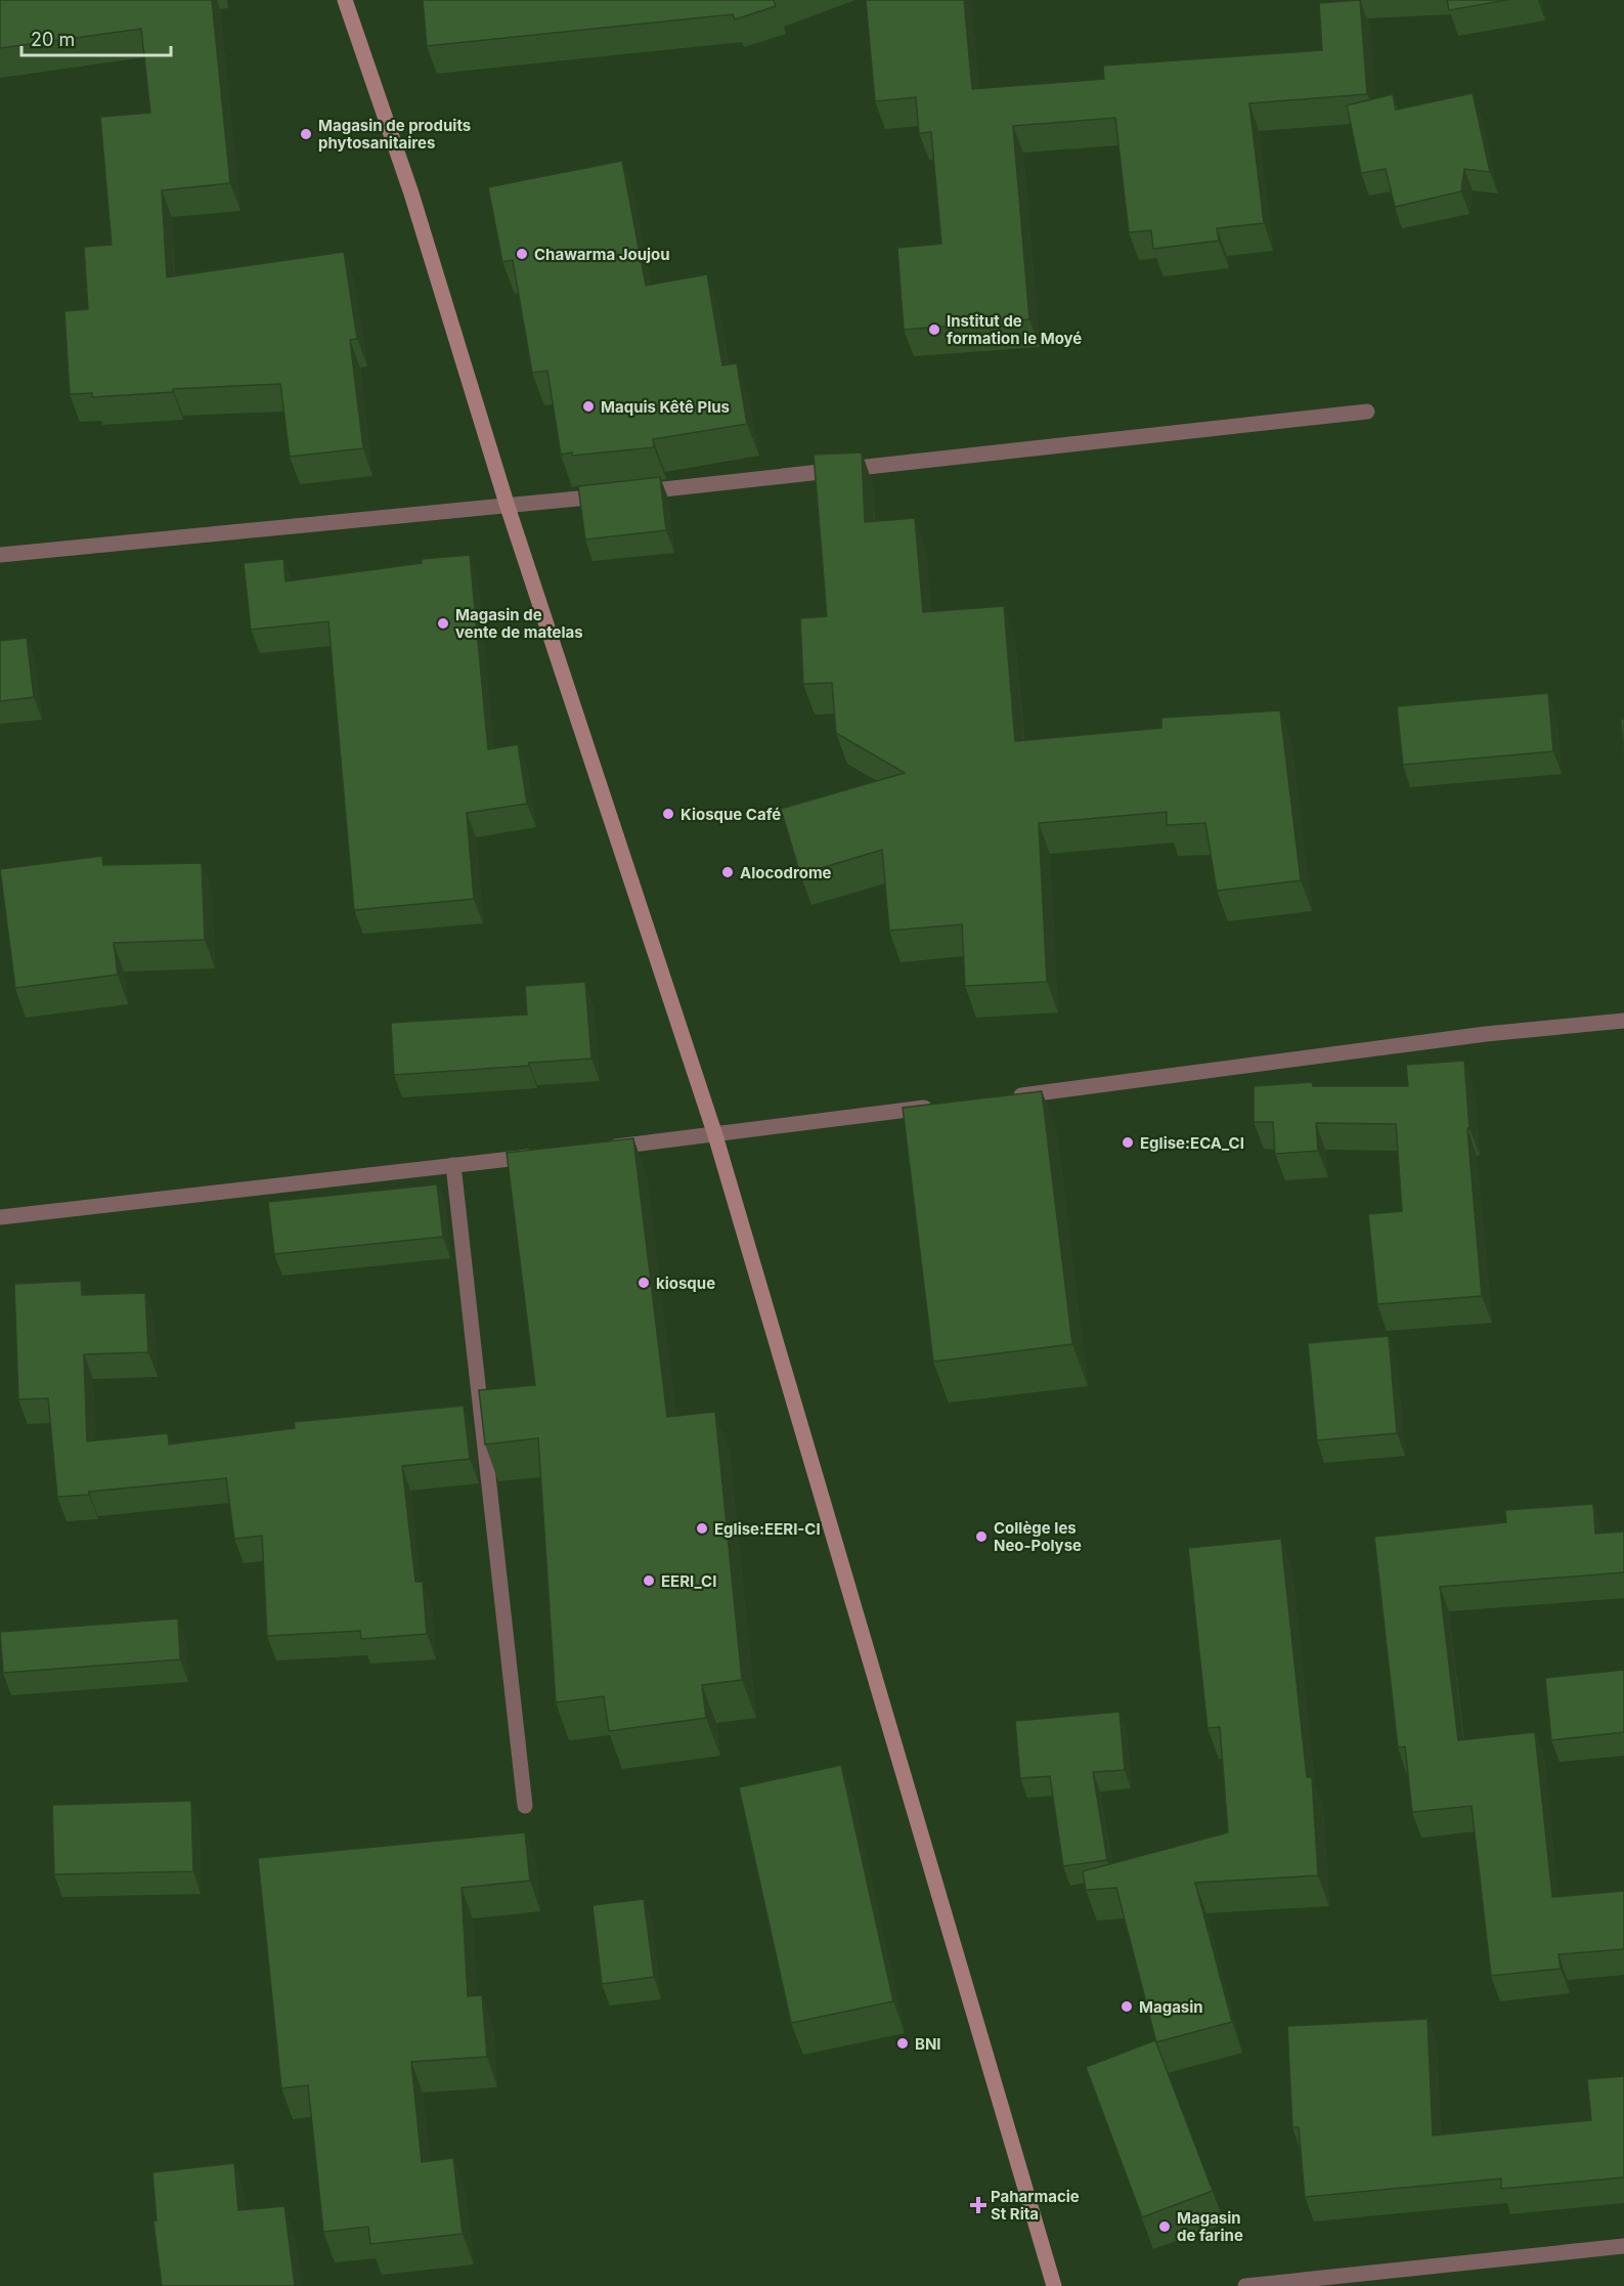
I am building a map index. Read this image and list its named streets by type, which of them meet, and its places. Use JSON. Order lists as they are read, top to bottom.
{
  "places": {
    "other": [
      "Magasin de produits phytosanitaires",
      "Chawarma Joujou",
      "Institut de formation le Moyé",
      "Maquis Kêtê Plus",
      "Magasin de vente de matelas",
      "Kiosque Café",
      "Alocodrome",
      "Eglise:ECA_CI",
      "kiosque",
      "Eglise:EERI-CI",
      "Collège les Neo-Polyse",
      "EERI_CI",
      "Magasin",
      "BNI",
      "Magasin de farine"
    ],
    "health": ["Paharmacie St Rita"]
  },
  "scale_bar": "20 m"
}
